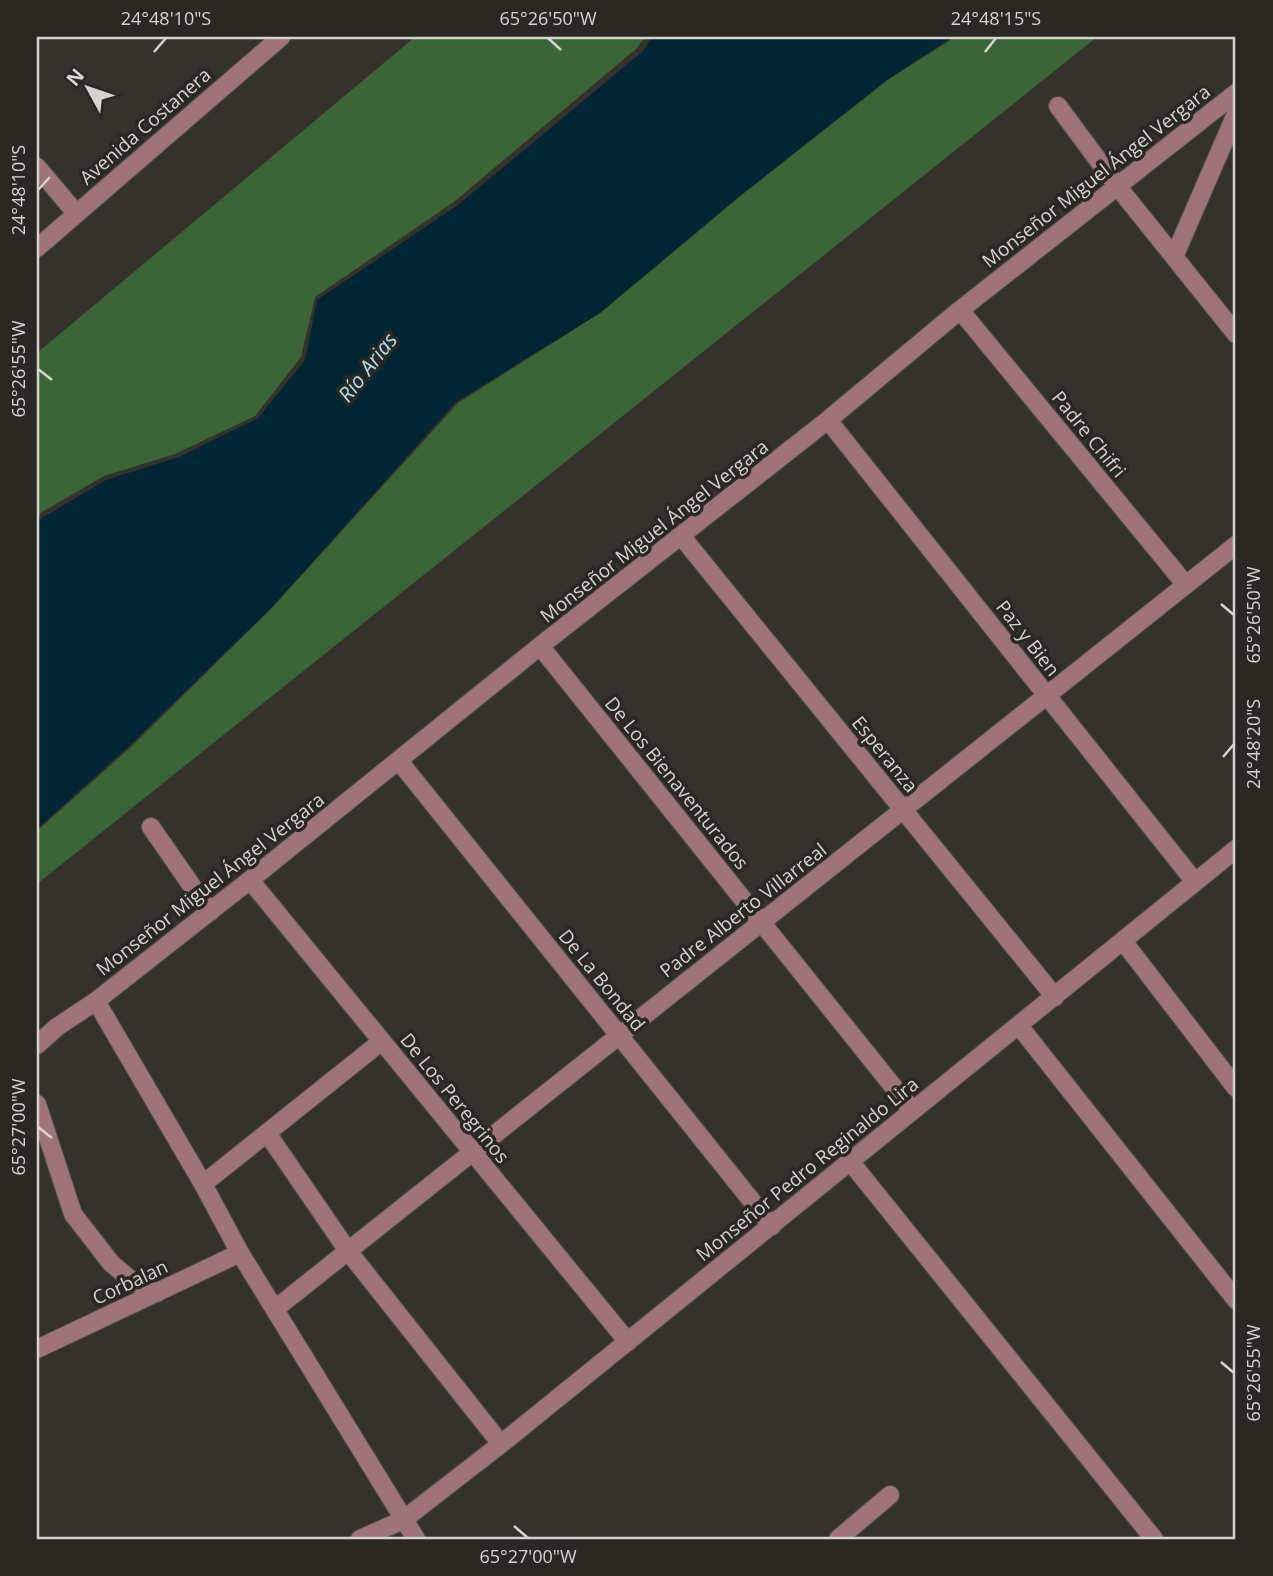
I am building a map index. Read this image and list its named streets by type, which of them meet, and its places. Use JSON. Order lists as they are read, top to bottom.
{
  "streets": {
    "street": [
      "Avenida Costanera",
      "Monseñor Miguel Ángel Vergara",
      "Padre Chifri",
      "Paz y Bien",
      "Esperanza",
      "De Los Bienaventurados",
      "Padre Alberto Villarreal",
      "De La Bondad",
      "De Los Peregrinos",
      "Monseñor Pedro Reginaldo Lira",
      "Corbalan"
    ]
  },
  "crossings": [
    ["Monseñor Miguel Ángel Vergara", "Padre Chifri"],
    ["Monseñor Miguel Ángel Vergara", "Paz y Bien"],
    ["Monseñor Miguel Ángel Vergara", "Esperanza"],
    ["Monseñor Miguel Ángel Vergara", "De Los Bienaventurados"],
    ["Monseñor Miguel Ángel Vergara", "De La Bondad"],
    ["Monseñor Miguel Ángel Vergara", "De Los Peregrinos"],
    ["Padre Chifri", "Padre Alberto Villarreal"],
    ["Paz y Bien", "Padre Alberto Villarreal"],
    ["Paz y Bien", "Monseñor Pedro Reginaldo Lira"],
    ["Esperanza", "Padre Alberto Villarreal"],
    ["Esperanza", "Monseñor Pedro Reginaldo Lira"],
    ["De Los Bienaventurados", "Padre Alberto Villarreal"],
    ["De Los Bienaventurados", "Monseñor Pedro Reginaldo Lira"],
    ["Padre Alberto Villarreal", "De La Bondad"],
    ["Padre Alberto Villarreal", "De Los Peregrinos"],
    ["De La Bondad", "Monseñor Pedro Reginaldo Lira"],
    ["De Los Peregrinos", "Monseñor Pedro Reginaldo Lira"]
  ],
  "water": ["Río Arias"],
  "north": "top left",
  "coordinates": [
    "24°48'10\"S",
    "65°26'50\"W",
    "24°48'15\"S",
    "65°26'55\"W",
    "24°48'20\"S",
    "65°27'00\"W"
  ]
}
